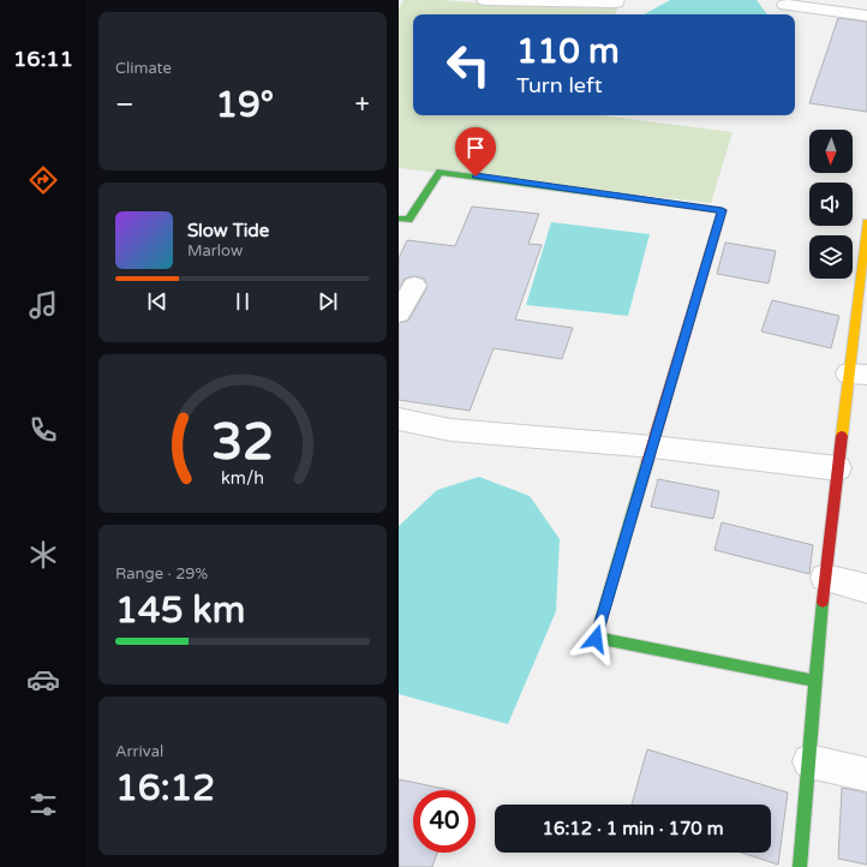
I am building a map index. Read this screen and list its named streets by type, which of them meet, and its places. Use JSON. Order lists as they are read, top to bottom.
{
  "north": "bottom",
  "page": {
    "tabs": "16:11",
    "tile": [
      "Climate",
      ["Range · 29%", "145 km"],
      ["Arrival", "16:12"]
    ],
    "turn": ["110 m", "Turn left"],
    "heat": ["−", "19°", "+"],
    "song": ["Slow Tide", "Marlow"],
    "limit": "40",
    "trip": "16:12 · 1 min · 170 m",
    "gauge": ["32", "km/h"]
  }
}
